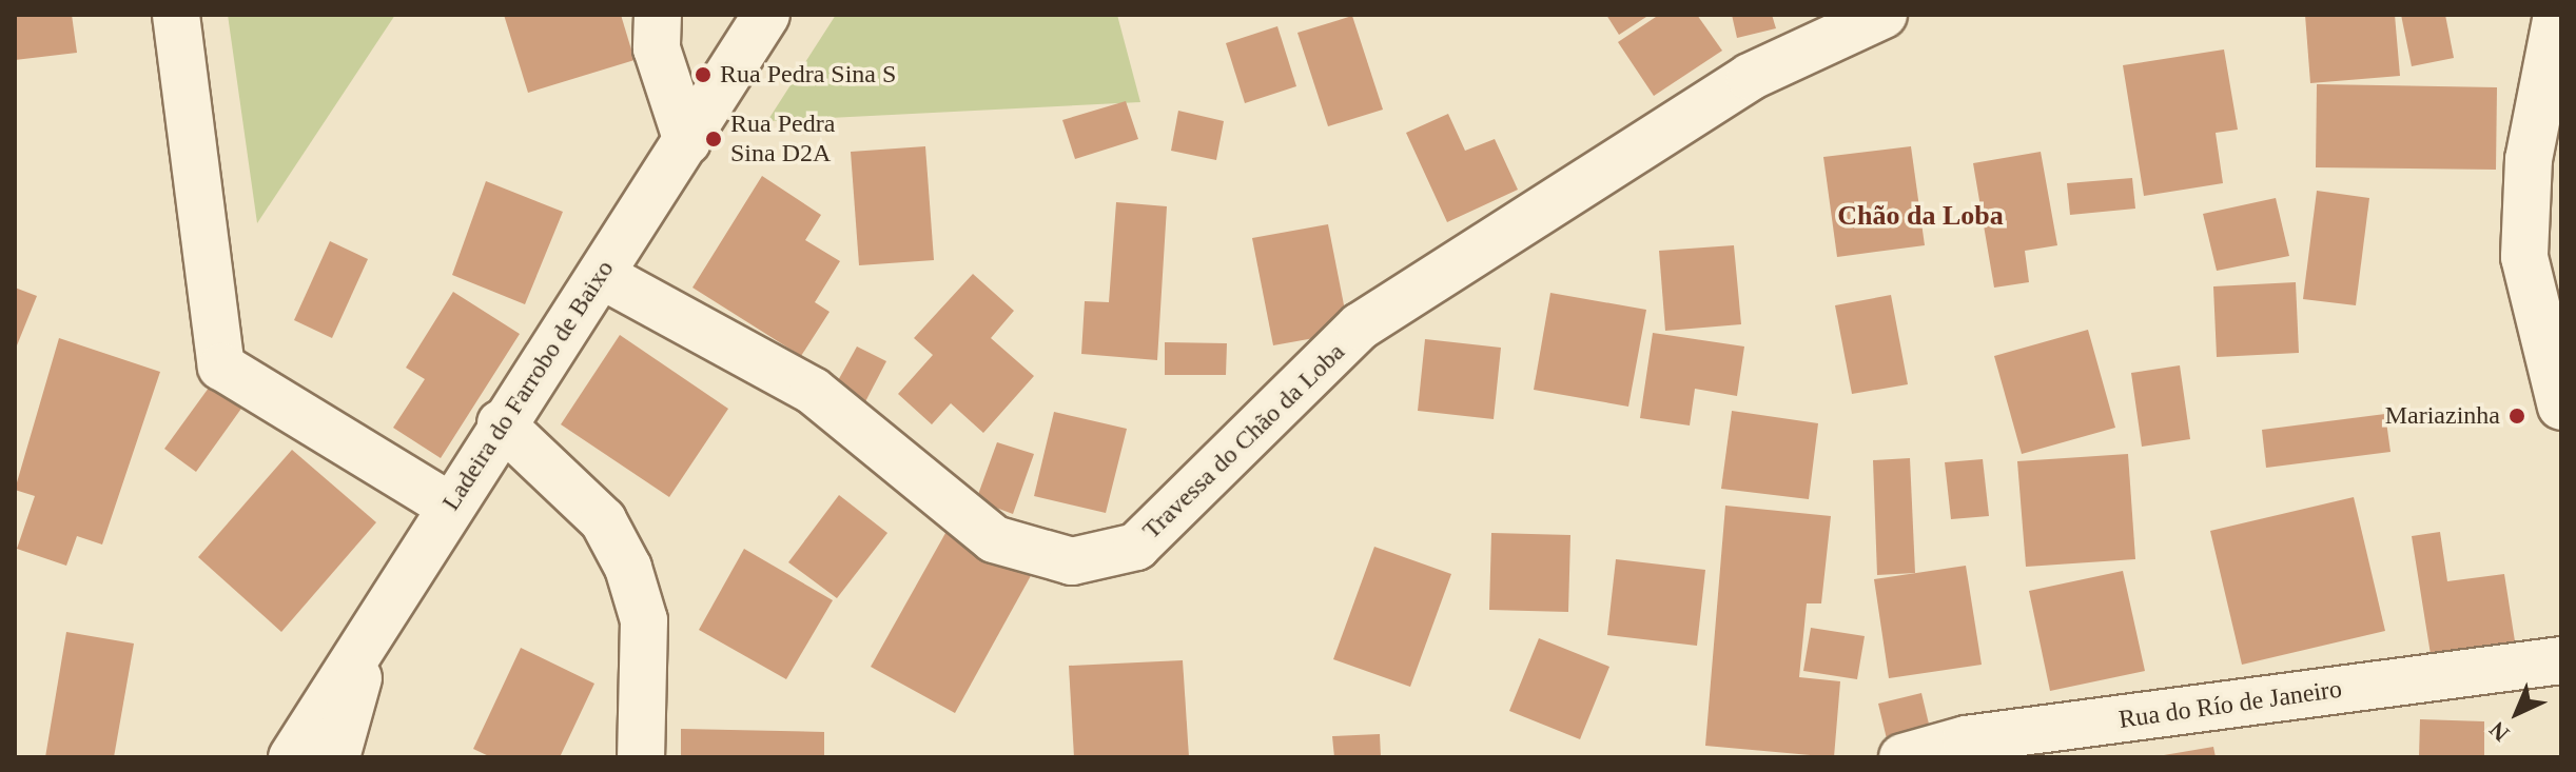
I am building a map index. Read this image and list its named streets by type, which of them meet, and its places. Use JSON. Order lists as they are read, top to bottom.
{
  "streets": {
    "street": ["Ladeira do Farrobo de Baixo", "Travessa do Chão da Loba", "Rua do Río de Janeiro"]
  },
  "crossings": [
    ["Ladeira do Farrobo de Baixo", "Travessa do Chão da Loba"]
  ],
  "districts": ["Chão da Loba"],
  "places": ["Rua Pedra Sina S", "Rua Pedra Sina D2A", "Mariazinha"],
  "north": "bottom left"
}
